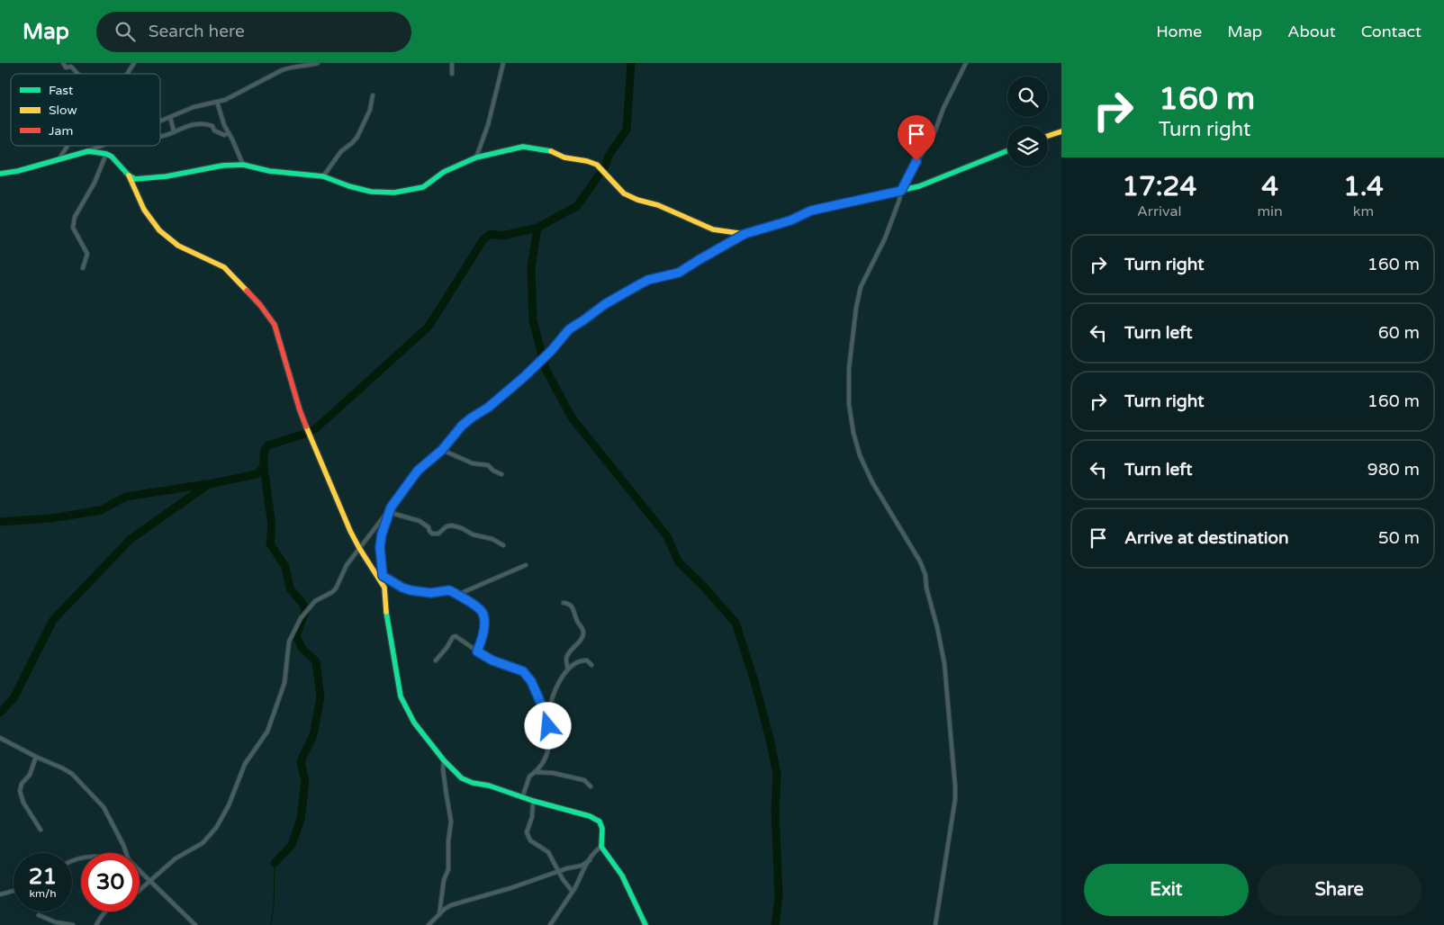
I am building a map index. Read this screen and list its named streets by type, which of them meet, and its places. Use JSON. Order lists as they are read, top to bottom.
{
  "legend": ["Fast", "Slow", "Jam"],
  "page": {
    "header": "Map",
    "search": "Search here",
    "nav": [
      "Home",
      "Map",
      "About",
      "Contact"
    ],
    "turn": ["160 m", "Turn right"],
    "eta": [
      "17:24",
      "Arrival",
      "4",
      "min",
      "1.4",
      "km"
    ],
    "list": [
      {
        "name": "Turn right",
        "value": "160 m"
      },
      {
        "name": "Turn left",
        "value": "60 m"
      },
      {
        "name": "Turn right",
        "value": "160 m"
      },
      {
        "name": "Turn left",
        "value": "980 m"
      },
      {
        "name": "Arrive at destination",
        "value": "50 m"
      }
    ],
    "speed": "21 km/h",
    "limit": "30",
    "buttons": ["Exit", "Share"]
  }
}
